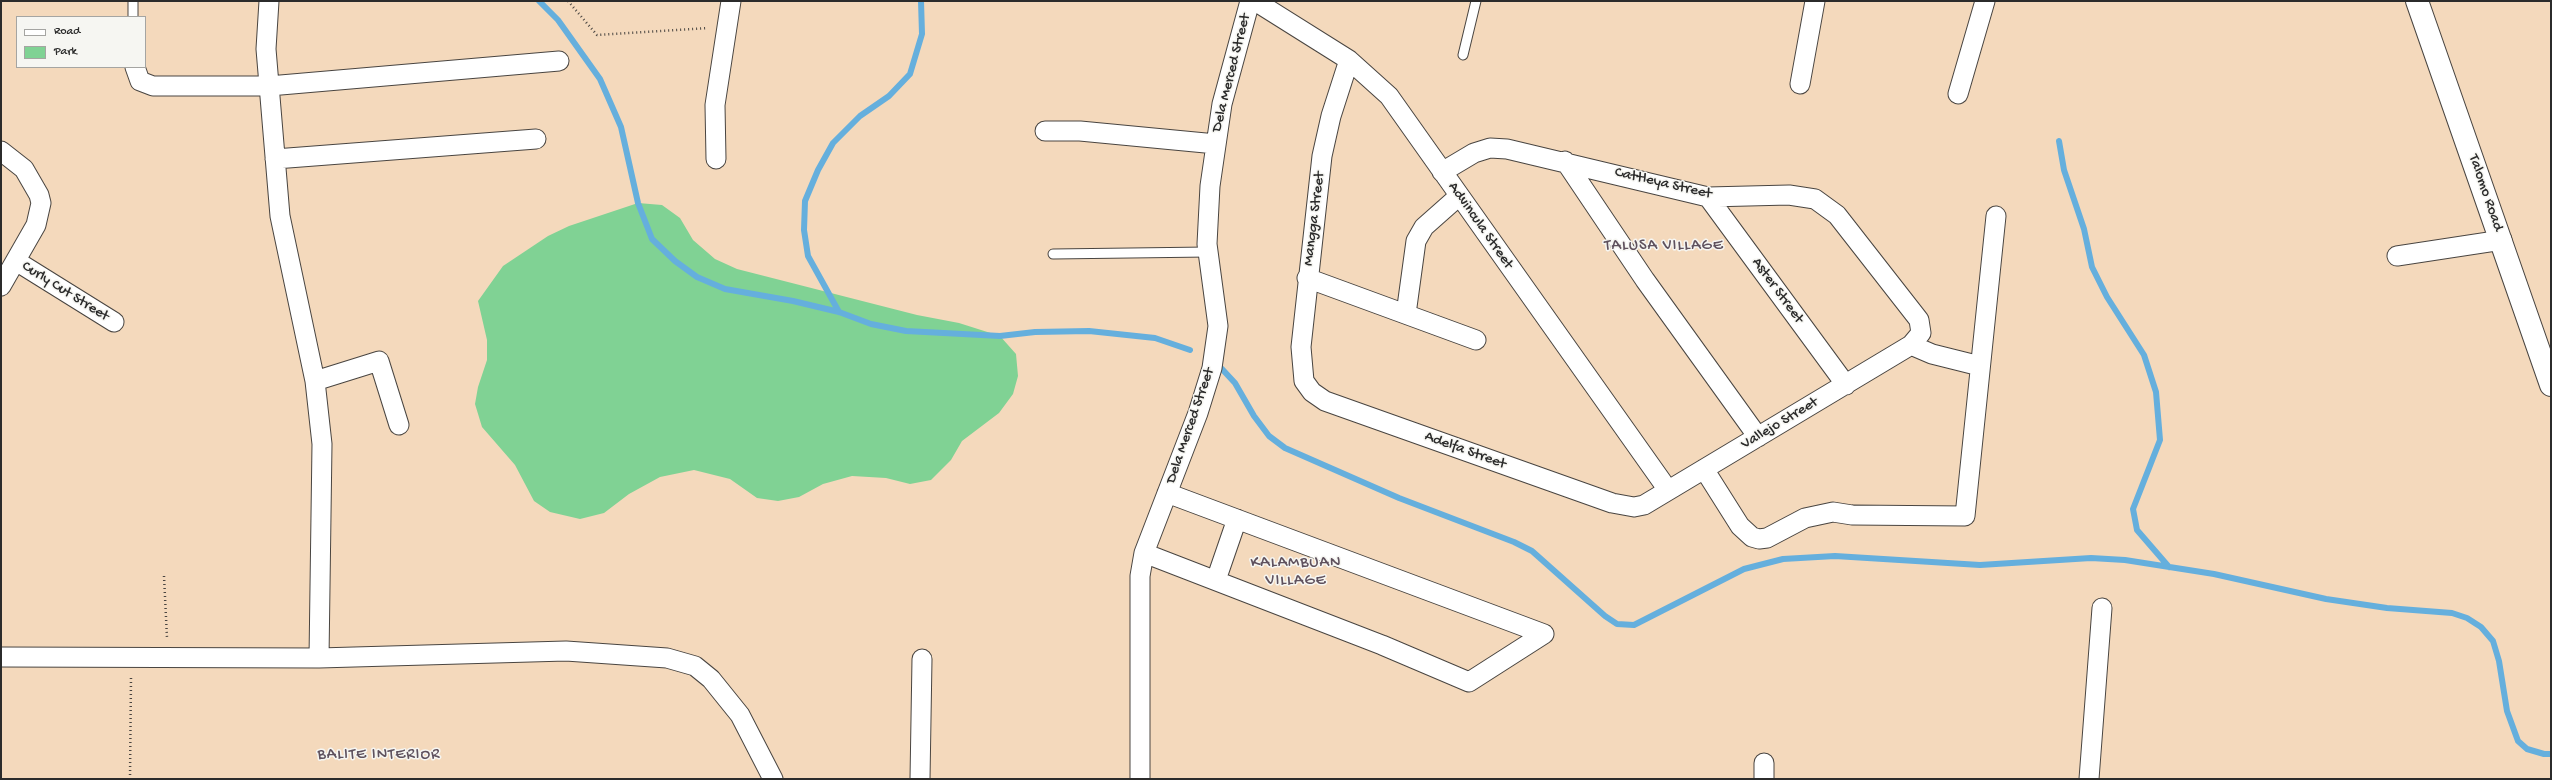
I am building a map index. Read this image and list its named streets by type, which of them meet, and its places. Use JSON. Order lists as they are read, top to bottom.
{
  "streets": {
    "street": [
      "Dela Merced Street",
      "Cattleya Street",
      "Talomo Road",
      "Mangga Street",
      "Advincula Street",
      "Aster Street",
      "Curly Cut Street",
      "Vallejo Street",
      "Adelfa Street"
    ]
  },
  "crossings": [
    ["Cattleya Street", "Advincula Street"],
    ["Cattleya Street", "Aster Street"],
    ["Cattleya Street", "Vallejo Street"],
    ["Mangga Street", "Advincula Street"],
    ["Mangga Street", "Adelfa Street"],
    ["Advincula Street", "Vallejo Street"],
    ["Aster Street", "Vallejo Street"],
    ["Vallejo Street", "Adelfa Street"]
  ],
  "districts": ["TALUSA VILLAGE", "KALAMBUAN VILLAGE", "BALITE INTERIOR"],
  "legend": ["Road", "Park"]
}
